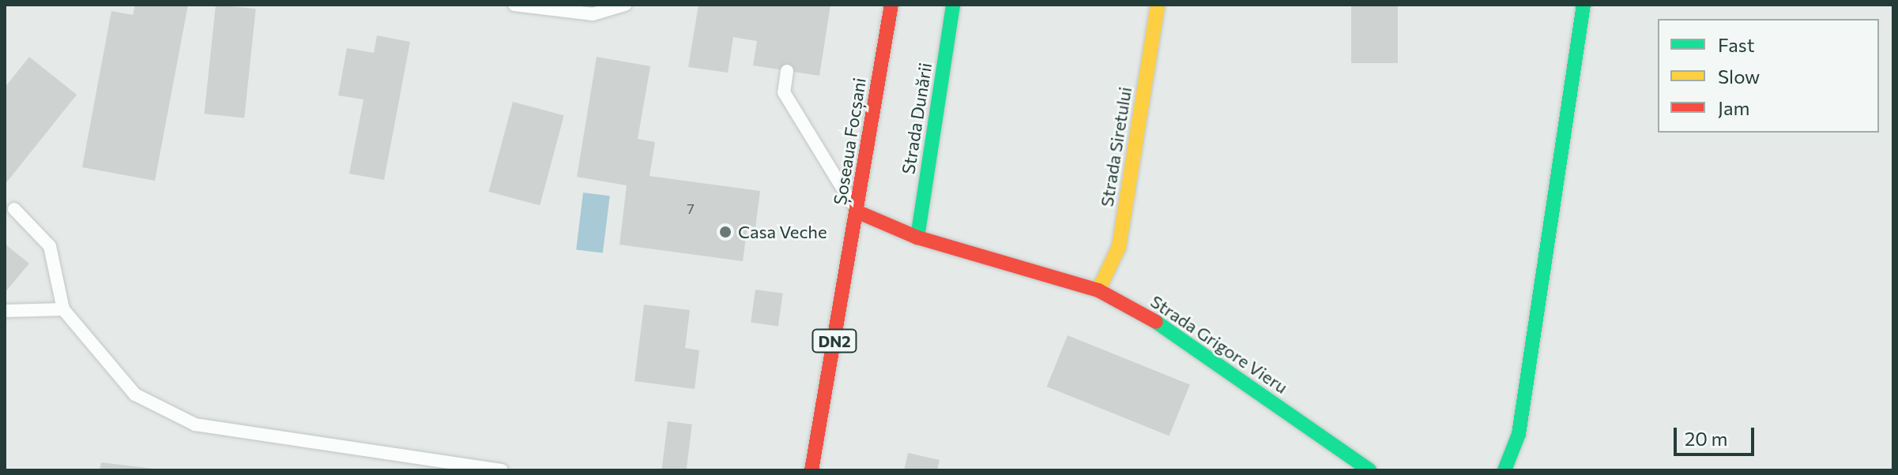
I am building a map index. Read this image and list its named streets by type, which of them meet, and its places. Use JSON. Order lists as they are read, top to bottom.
{
  "streets": {
    "street": [
      "Strada Dunării",
      "Șoseaua Focșani",
      "Strada Siretului",
      "DN2",
      "Strada Grigore Vieru"
    ]
  },
  "crossings": [
    ["Strada Dunării", "Strada Grigore Vieru"],
    ["Șoseaua Focșani", "Strada Grigore Vieru"],
    ["Strada Siretului", "Strada Grigore Vieru"]
  ],
  "places": ["Casa Veche"],
  "house_numbers": ["7"],
  "legend": ["Fast", "Slow", "Jam"],
  "scale_bar": "20 m"
}
